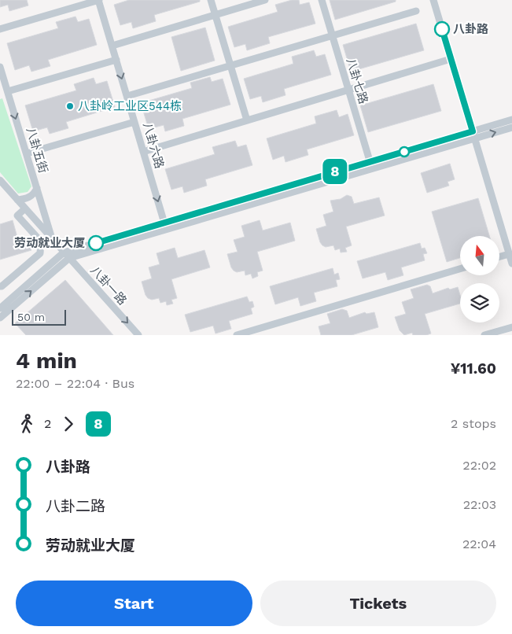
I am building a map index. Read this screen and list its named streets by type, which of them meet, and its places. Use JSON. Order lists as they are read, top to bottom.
{
  "streets": {
    "street": [
      "八卦七路",
      "八卦六路",
      "八卦五街",
      "八卦一路"
    ]
  },
  "crossings": [
    ["八卦五街", "八卦一路"]
  ],
  "one_way": ["八卦六路", "八卦五街", "八卦一路"],
  "places": ["八卦路", "八卦岭工业区544栋", "劳动就业大厦"],
  "lines": ["bus line 8"],
  "scale_bar": "50 m",
  "north": "top",
  "page": {
    "on_map": "8",
    "scale": "50 m",
    "heading": ["4 min", "22:00 – 22:04 · Bus", "¥11.60"],
    "legs": ["2", "8", "2 stops"],
    "list": [
      {
        "name": "八卦路",
        "value": "22:02"
      },
      {
        "name": "八卦二路",
        "value": "22:03"
      },
      {
        "name": "劳动就业大厦",
        "value": "22:04"
      }
    ],
    "buttons": ["Start", "Tickets"]
  }
}
